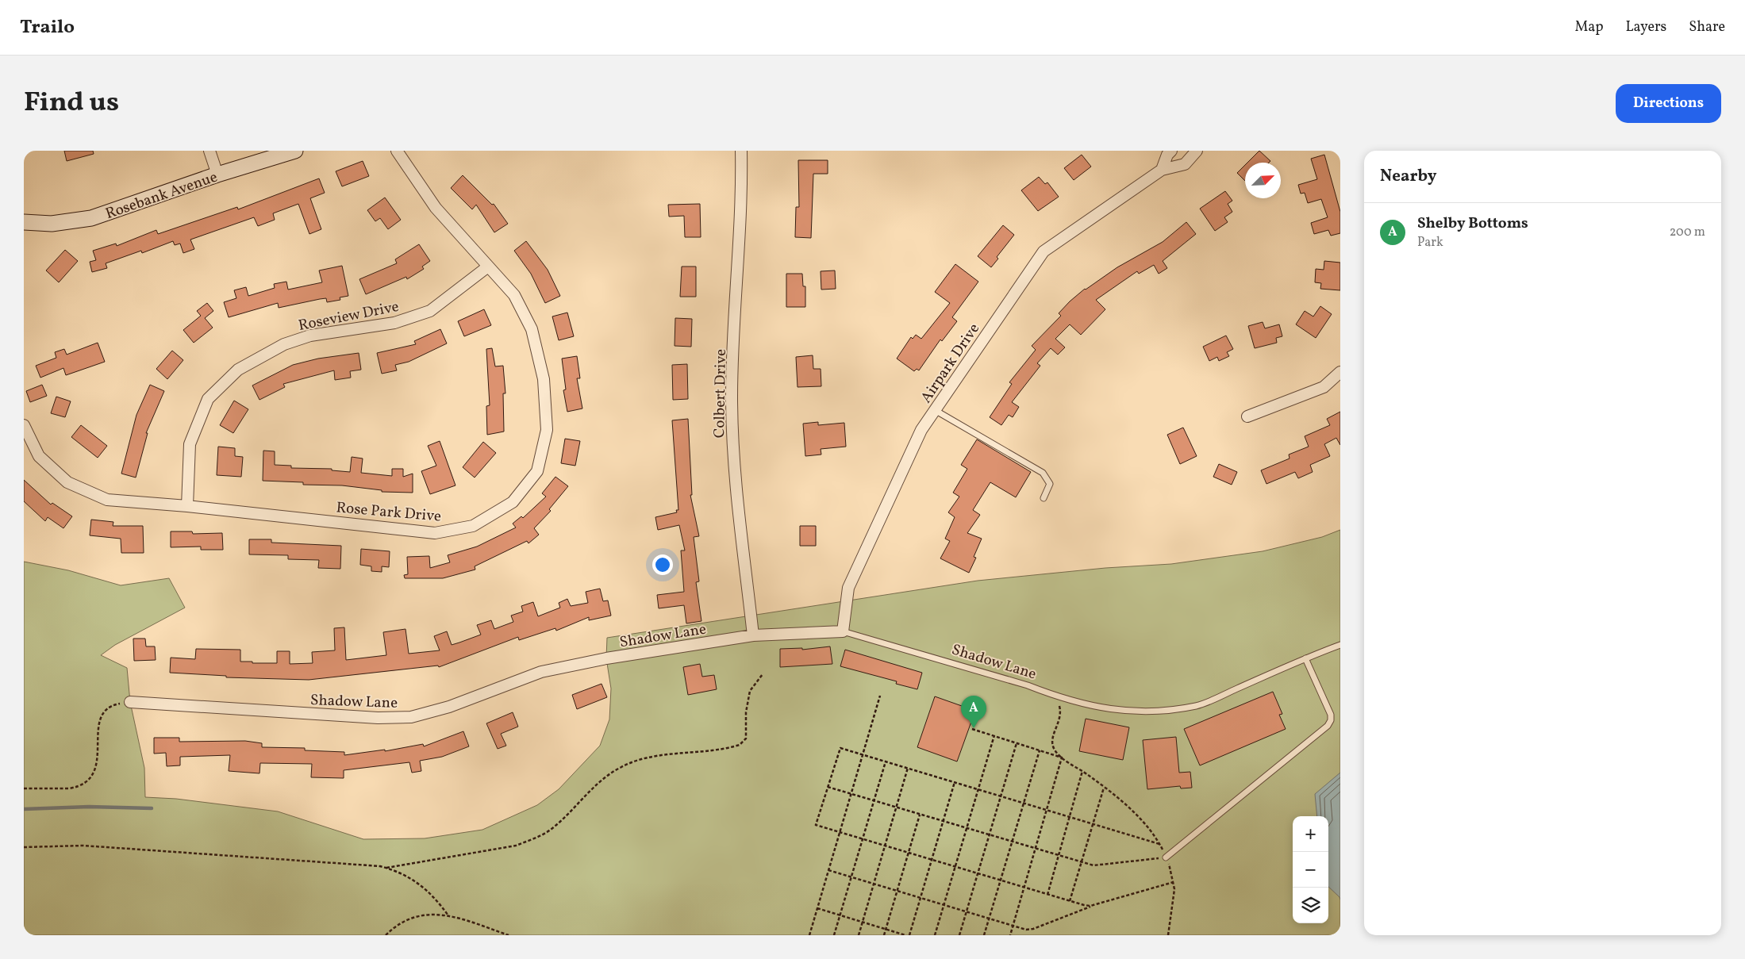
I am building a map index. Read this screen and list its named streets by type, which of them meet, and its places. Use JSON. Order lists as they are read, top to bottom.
{
  "streets": {
    "street": [
      "Rosebank Avenue",
      "Roseview Drive",
      "Airpark Drive",
      "Colbert Drive",
      "Rose Park Drive",
      "Shadow Lane"
    ]
  },
  "crossings": [
    ["Roseview Drive", "Rose Park Drive"],
    ["Airpark Drive", "Shadow Lane"],
    ["Colbert Drive", "Shadow Lane"]
  ],
  "north": "top right",
  "page": {
    "header": "Trailo",
    "nav": ["Map", "Layers", "Share"],
    "title": "Find us",
    "buttons": "Directions",
    "heading": "Nearby",
    "list": [
      {
        "mark": "A",
        "name": "Shelby Bottoms",
        "note": "Park",
        "value": "200 m"
      }
    ],
    "pins": "A",
    "map_buttons": ["+", "−"]
  }
}
